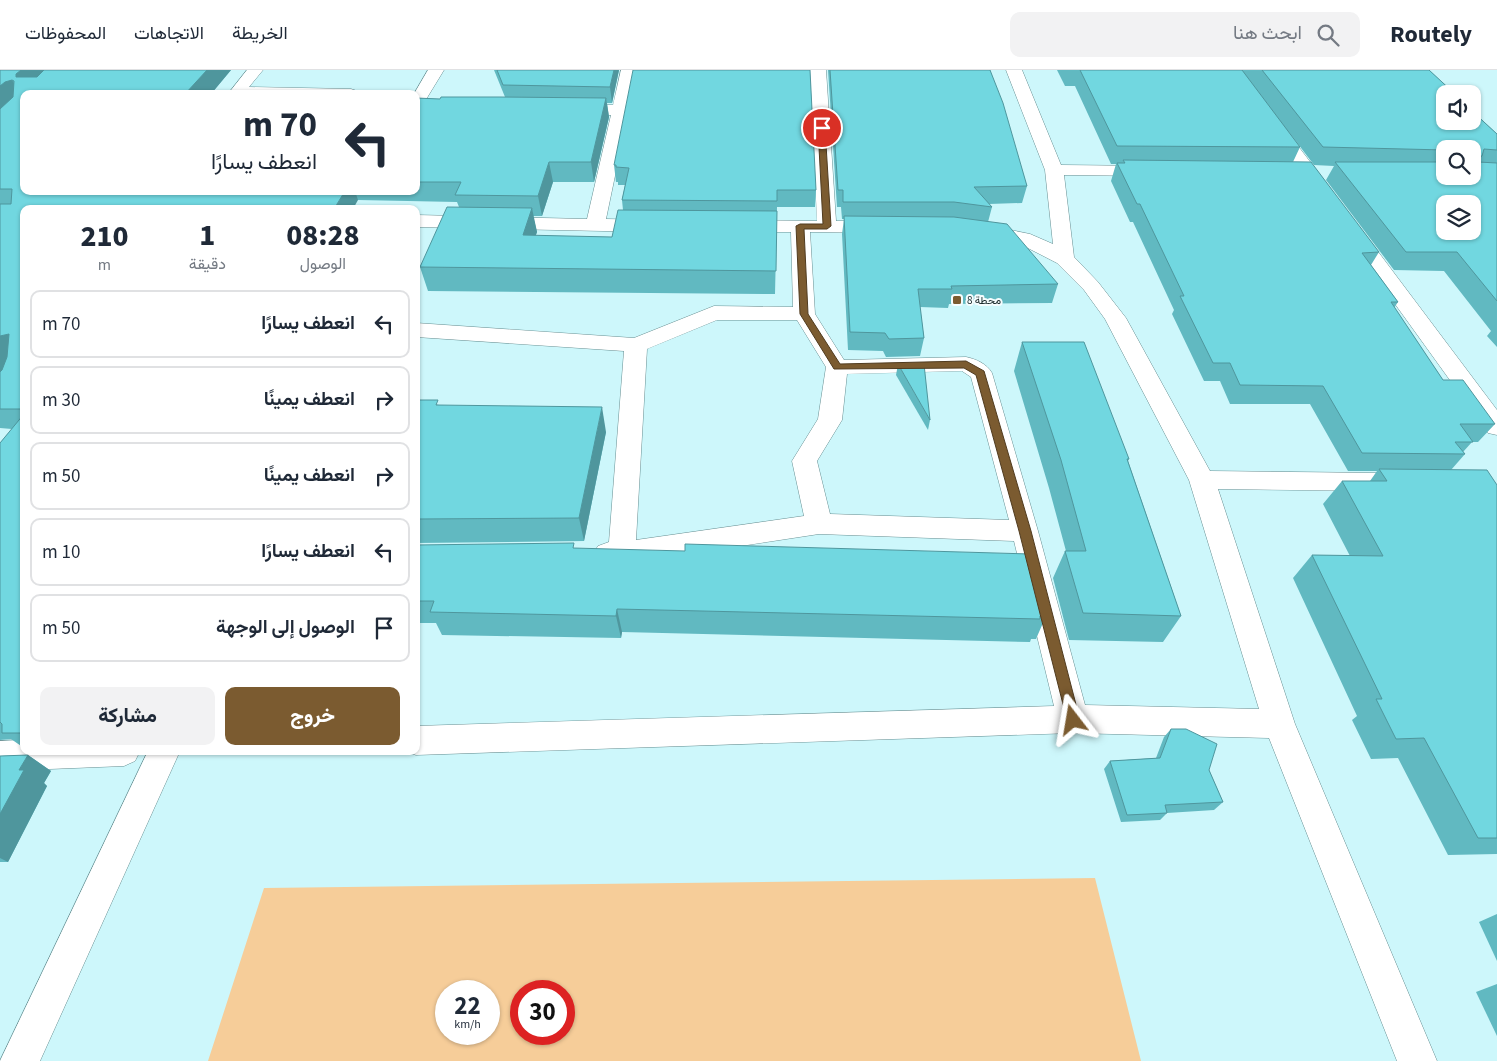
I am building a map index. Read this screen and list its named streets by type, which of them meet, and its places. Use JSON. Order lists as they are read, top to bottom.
{
  "places": {
    "transit": ["محطة 8"]
  },
  "page": {
    "header": "Routely",
    "search": "ابحث هنا",
    "nav": ["الخريطة", "الاتجاهات", "المحفوظات"],
    "turn": ["70 m", "انعطف يسارًا"],
    "eta": [
      "08:28",
      "الوصول",
      "1",
      "دقيقة",
      "210",
      "m"
    ],
    "list": [
      {
        "name": "انعطف يسارًا",
        "value": "70 m"
      },
      {
        "name": "انعطف يمينًا",
        "value": "30 m"
      },
      {
        "name": "انعطف يمينًا",
        "value": "50 m"
      },
      {
        "name": "انعطف يسارًا",
        "value": "10 m"
      },
      {
        "name": "الوصول إلى الوجهة",
        "value": "50 m"
      }
    ],
    "buttons": ["خروج", "مشاركة"],
    "speed": "22 km/h",
    "limit": "30"
  }
}
